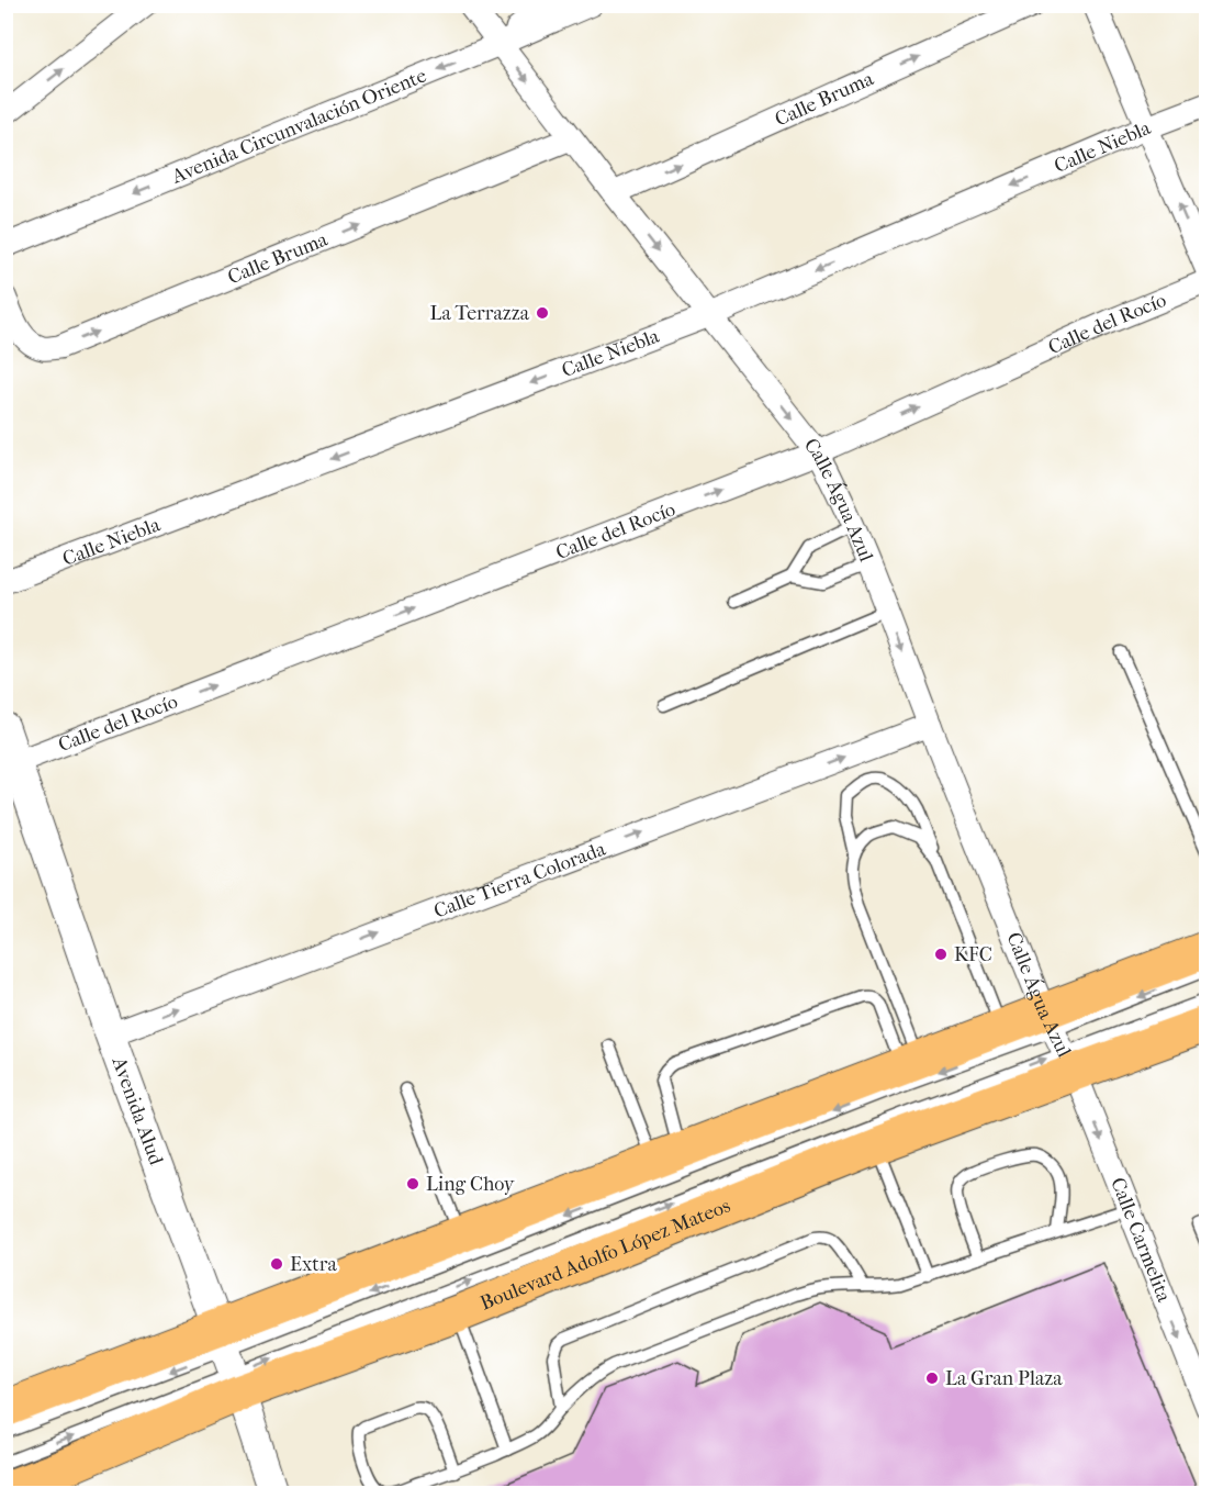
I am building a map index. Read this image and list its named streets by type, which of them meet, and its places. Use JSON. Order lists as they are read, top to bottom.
{
  "streets": {
    "main road": ["Boulevard Adolfo López Mateos"],
    "street": [
      "Calle Bruma",
      "Avenida Circunvalación Oriente",
      "Calle Niebla",
      "Calle del Rocío",
      "Calle Água Azul",
      "Calle Tierra Colorada",
      "Avenida Alud",
      "Calle Carmelita"
    ]
  },
  "crossings": [
    ["Calle Bruma", "Calle Água Azul"],
    ["Avenida Circunvalación Oriente", "Calle Água Azul"],
    ["Calle Niebla", "Calle Água Azul"],
    ["Calle del Rocío", "Calle Água Azul"],
    ["Calle del Rocío", "Avenida Alud"],
    ["Calle Água Azul", "Calle Tierra Colorada"],
    ["Calle Água Azul", "Calle Carmelita"],
    ["Calle Água Azul", "Boulevard Adolfo López Mateos"],
    ["Calle Tierra Colorada", "Avenida Alud"],
    ["Avenida Alud", "Boulevard Adolfo López Mateos"],
    ["Calle Carmelita", "Boulevard Adolfo López Mateos"]
  ],
  "one_way": [
    "Calle Bruma",
    "Calle Niebla",
    "Calle del Rocío",
    "Calle Água Azul",
    "Calle Tierra Colorada",
    "Calle Carmelita"
  ],
  "places": [
    "La Terrazza",
    "KFC",
    "Ling Choy",
    "Extra",
    "La Gran Plaza"
  ]
}
